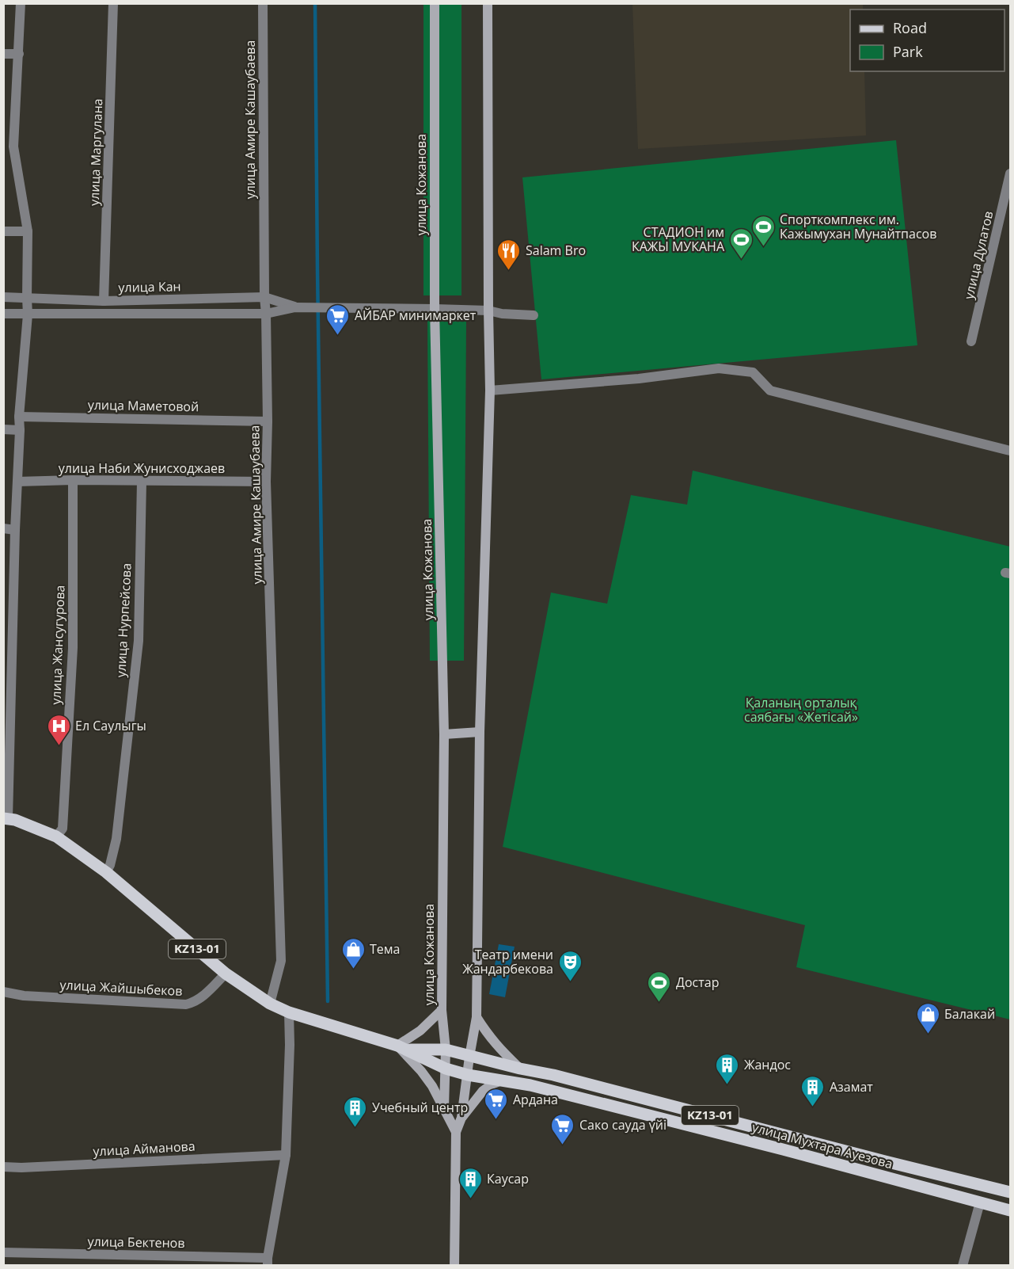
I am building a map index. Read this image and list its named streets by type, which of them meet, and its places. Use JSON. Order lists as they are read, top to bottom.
{
  "streets": {
    "main road": ["KZ13-01", "улица Мухтара Ауезова"],
    "street": [
      "улица Амире Кашаубаева",
      "улица Маргулана",
      "улица Кожанова",
      "улица Дулатов",
      "улица Кан",
      "улица Маметовой",
      "улица Наби Жунисходжаев",
      "улица Нурпейсова",
      "улица Жансугурова",
      "улица Жайшыбеков",
      "улица Айманова",
      "улица Бектенов"
    ]
  },
  "crossings": [
    ["улица Амире Кашаубаева", "улица Кан"],
    ["улица Амире Кашаубаева", "улица Маметовой"],
    ["улица Амире Кашаубаева", "улица Наби Жунисходжаев"],
    ["улица Амире Кашаубаева", "улица Мухтара Ауезова"],
    ["улица Маргулана", "улица Кан"],
    ["улица Кожанова", "улица Кан"],
    ["улица Кожанова", "улица Мухтара Ауезова"],
    ["улица Наби Жунисходжаев", "улица Нурпейсова"],
    ["улица Наби Жунисходжаев", "улица Жансугурова"],
    ["улица Нурпейсова", "улица Мухтара Ауезова"],
    ["улица Жансугурова", "улица Мухтара Ауезова"],
    ["улица Жайшыбеков", "улица Мухтара Ауезова"]
  ],
  "parks": ["Қаланың орталық саябағы «Жетісай»"],
  "places": {
    "sports": ["Спорткомплекс им. Кажымухан Мунайтпасов", "СТАДИОН им КАЖЫ МУКАНА", "Достар"],
    "restaurant": ["Salam Bro"],
    "supermarket": ["АЙБАР минимаркет", "Ардана", "Сако сауда үйі"],
    "hospital": ["Ел Саулыгы"],
    "shop": ["Тема", "Балакай"],
    "theatre": ["Театр имени Жандарбекова"],
    "building": [
      "Жандос",
      "Азамат",
      "Учебный центр",
      "Каусар"
    ]
  },
  "legend": ["Road", "Park"]
}
